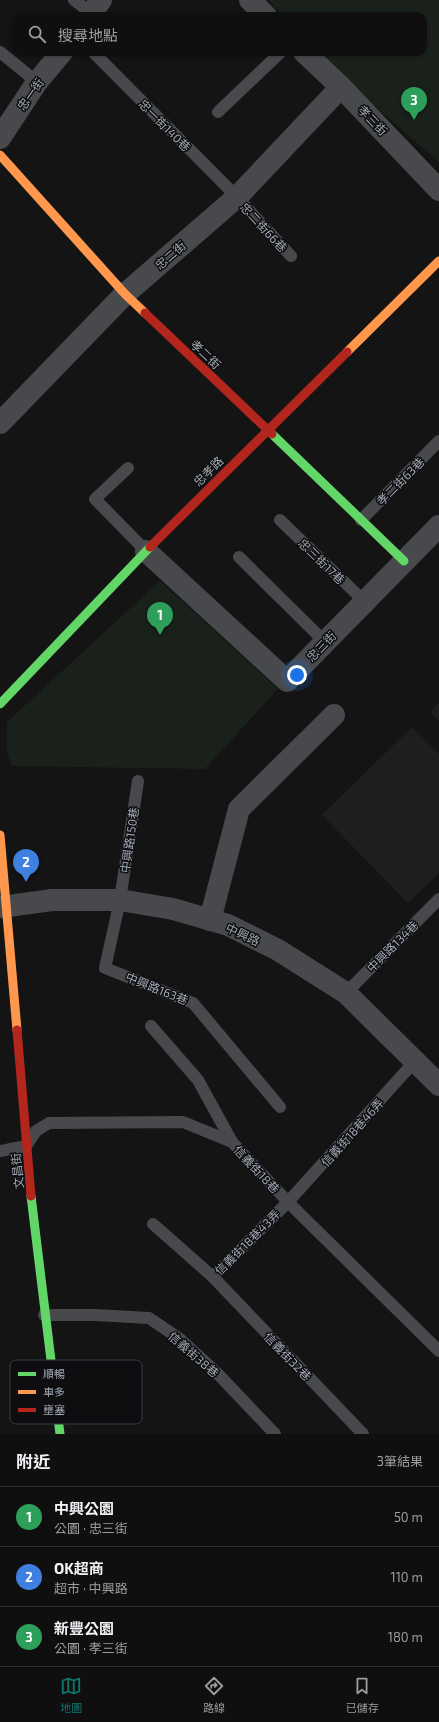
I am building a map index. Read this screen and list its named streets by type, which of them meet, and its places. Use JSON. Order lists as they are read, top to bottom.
{
  "streets": {
    "street": [
      "忠一街",
      "孝三街",
      "忠二街",
      "孝二街",
      "忠孝路",
      "忠三街",
      "中興路",
      "文昌街"
    ],
    "lane": [
      "忠一街140巷",
      "忠二街66巷",
      "孝二街63巷",
      "忠三街17巷",
      "中興路150巷",
      "中興路134巷",
      "中興路163巷",
      "信義街18巷46弄",
      "信義街18巷",
      "信義街18巷43弄",
      "信義街38巷",
      "信義街32巷"
    ]
  },
  "crossings": [
    ["孝三街", "忠二街"],
    ["忠一街140巷", "忠二街66巷"],
    ["忠一街140巷", "忠二街"],
    ["忠二街66巷", "忠二街"],
    ["忠二街", "孝二街"],
    ["孝二街", "忠孝路"],
    ["孝二街", "孝二街63巷"],
    ["孝二街", "忠三街"],
    ["忠孝路", "忠三街"],
    ["忠三街17巷", "忠三街"],
    ["中興路150巷", "中興路"],
    ["中興路150巷", "中興路163巷"],
    ["中興路", "中興路134巷"],
    ["中興路", "中興路163巷"],
    ["中興路", "信義街18巷46弄"],
    ["中興路", "文昌街"],
    ["信義街18巷46弄", "信義街18巷"],
    ["信義街18巷46弄", "信義街18巷43弄"],
    ["信義街18巷", "文昌街"],
    ["信義街18巷", "信義街18巷43弄"],
    ["文昌街", "信義街38巷"],
    ["信義街18巷43弄", "信義街32巷"]
  ],
  "legend": ["順暢", "車多", "壅塞"],
  "page": {
    "search": "搜尋地點",
    "pins": ["3", "1", "2"],
    "heading": ["附近", "3筆結果"],
    "list": [
      {
        "mark": "1",
        "name": "中興公園",
        "note": "公園 · 忠三街",
        "value": "50 m"
      },
      {
        "mark": "2",
        "name": "OK超商",
        "note": "超市 · 中興路",
        "value": "110 m"
      },
      {
        "mark": "3",
        "name": "新豐公園",
        "note": "公園 · 孝三街",
        "value": "180 m"
      }
    ],
    "nav": ["地圖", "路線", "已儲存"]
  }
}
